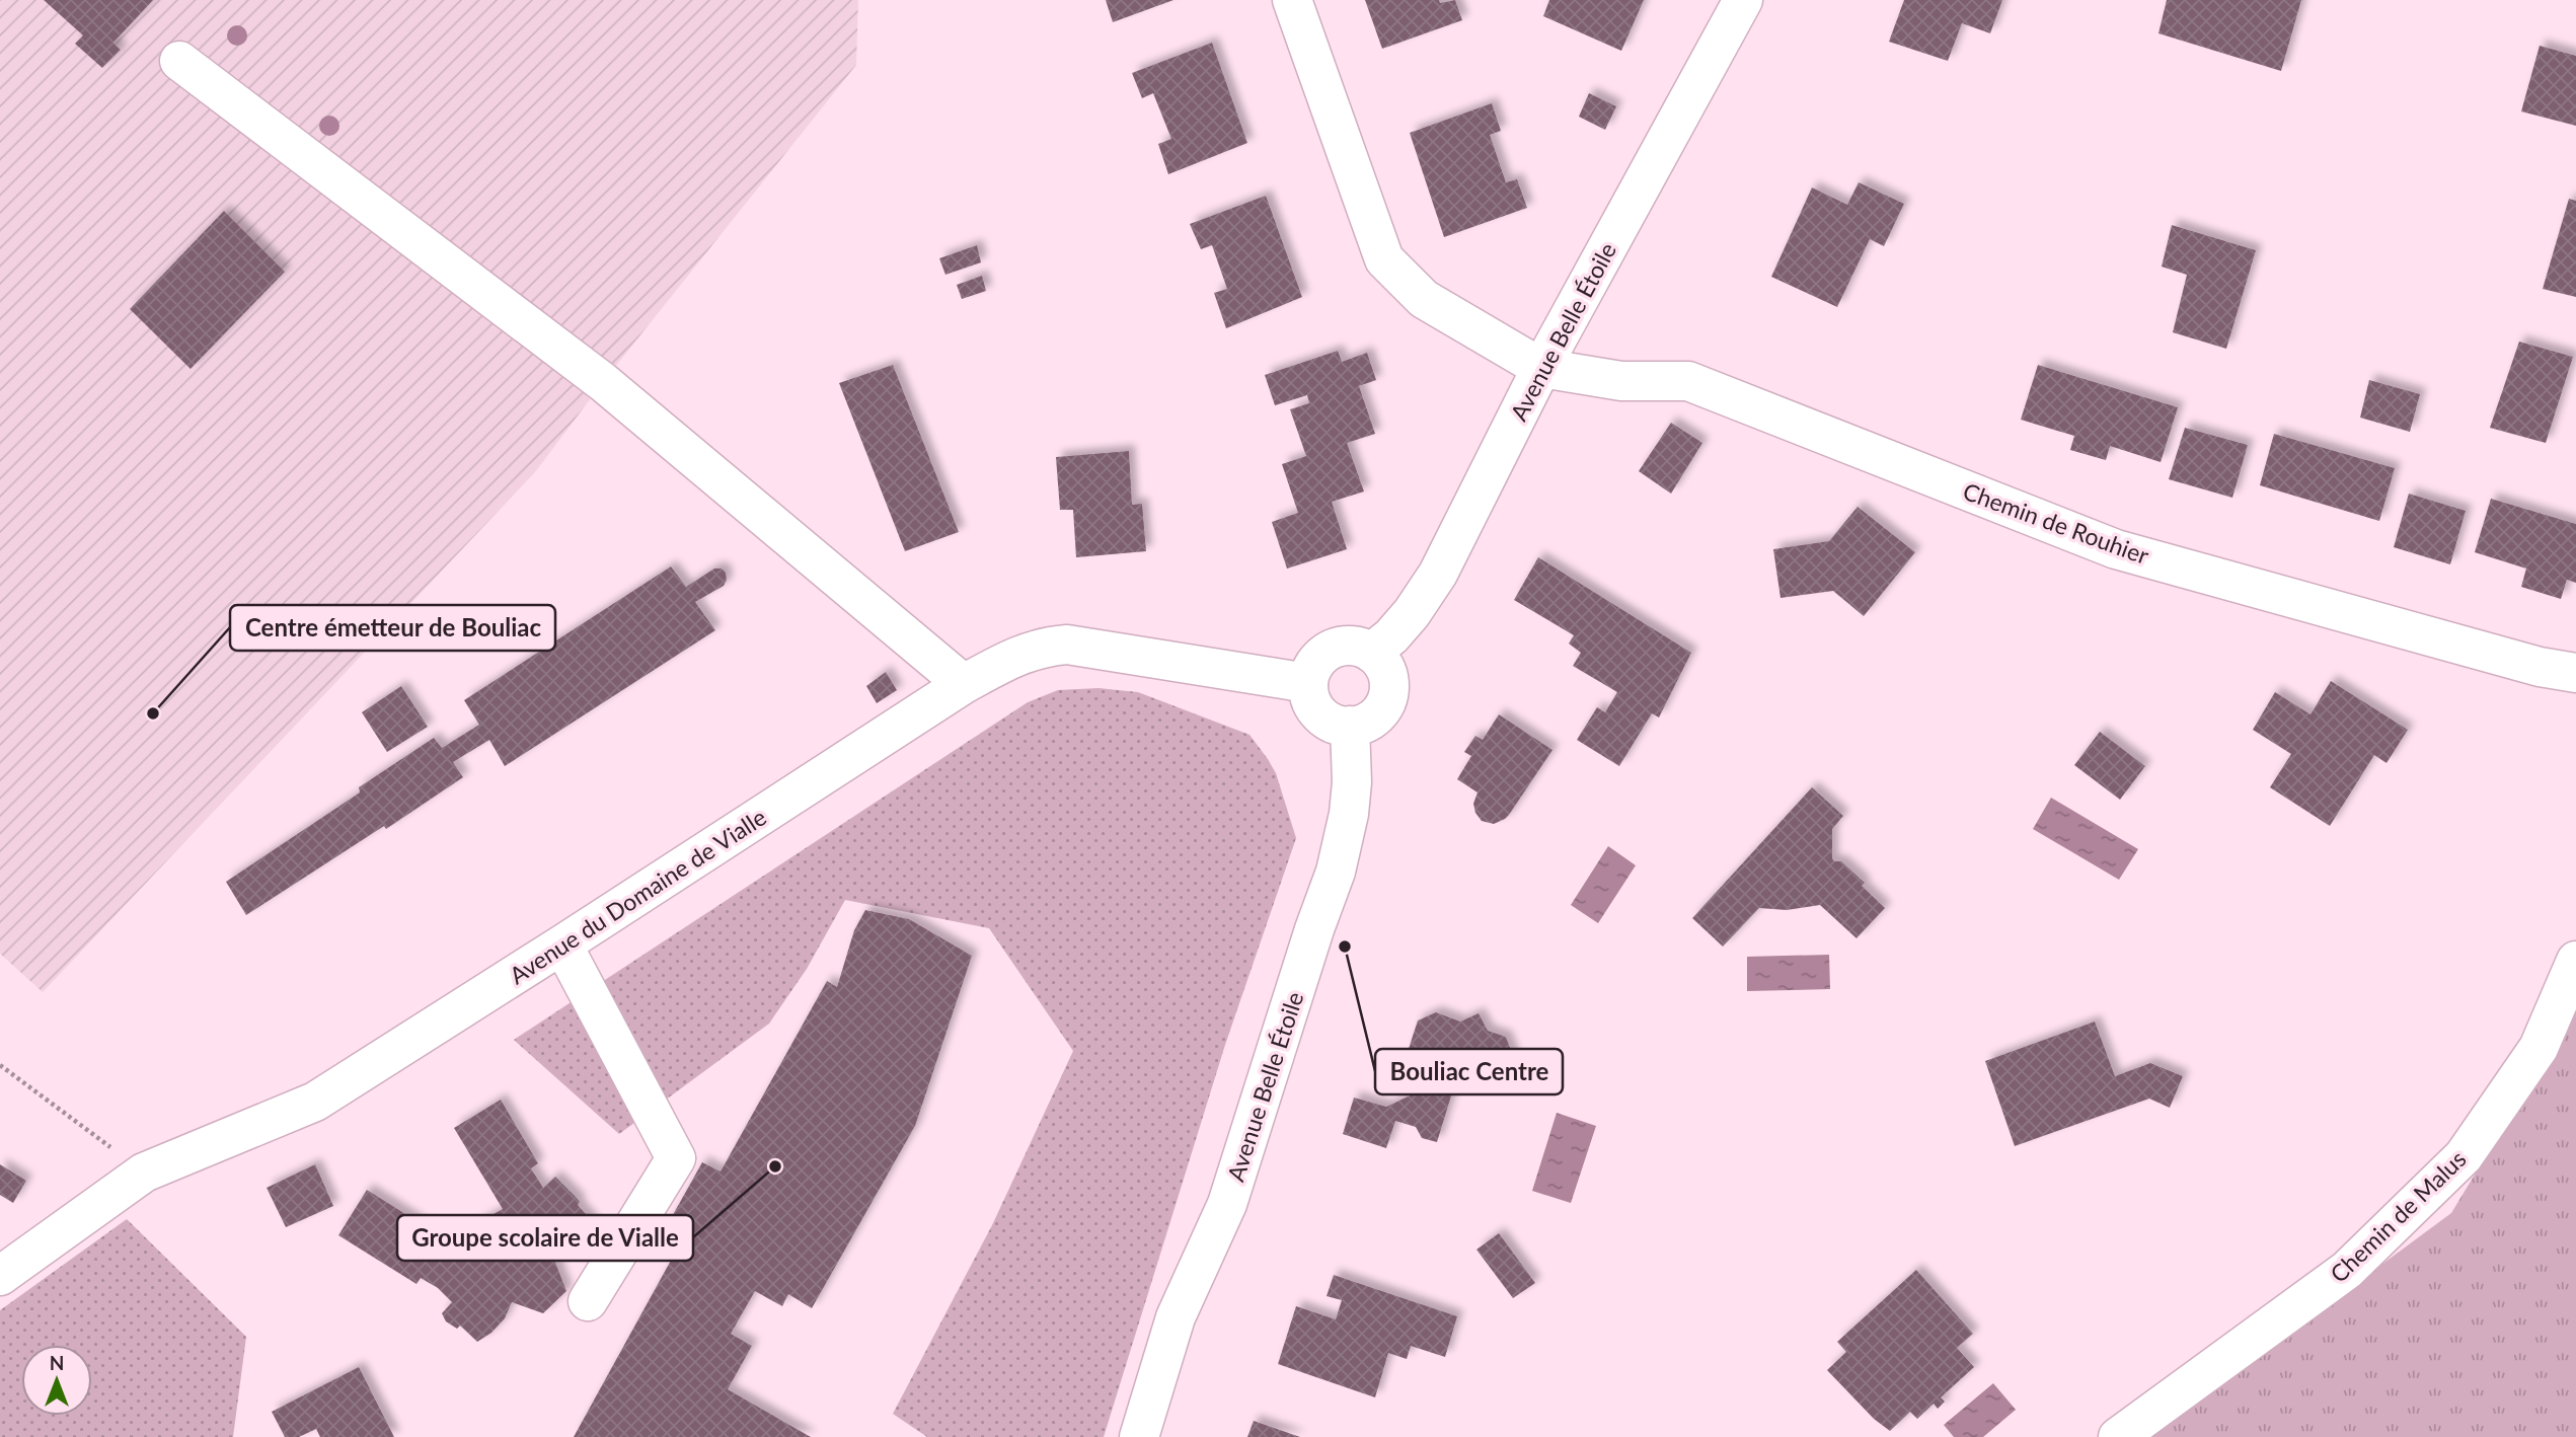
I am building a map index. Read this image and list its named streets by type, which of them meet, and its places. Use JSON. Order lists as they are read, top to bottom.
{
  "streets": {
    "street": [
      "Avenue Belle Étoile",
      "Chemin de Rouhier",
      "Avenue du Domaine de Vialle",
      "Chemin de Malus"
    ]
  },
  "crossings": [
    ["Avenue Belle Étoile", "Chemin de Rouhier"],
    ["Avenue Belle Étoile", "Avenue du Domaine de Vialle"]
  ],
  "places": ["Centre émetteur de Bouliac", "Bouliac Centre", "Groupe scolaire de Vialle"],
  "north": "top"
}
